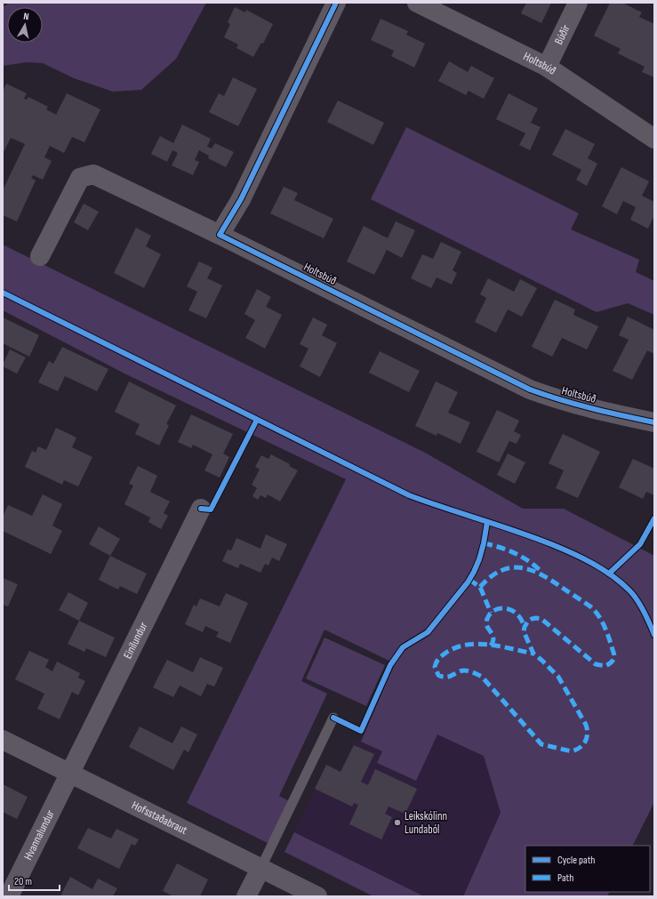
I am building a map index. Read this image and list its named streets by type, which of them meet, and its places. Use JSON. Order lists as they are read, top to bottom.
{
  "streets": {
    "street": [
      "Búðir",
      "Holtsbúð",
      "Einilundur",
      "Hofsstaðabraut",
      "Hvannalundur"
    ]
  },
  "crossings": [
    ["Búðir", "Holtsbúð"],
    ["Einilundur", "Hofsstaðabraut"],
    ["Einilundur", "Hvannalundur"],
    ["Hofsstaðabraut", "Hvannalundur"]
  ],
  "places": ["Leikskólinn Lundaból"],
  "legend": ["Cycle path", "Path"],
  "scale_bar": "20 m",
  "north": "top"
}
